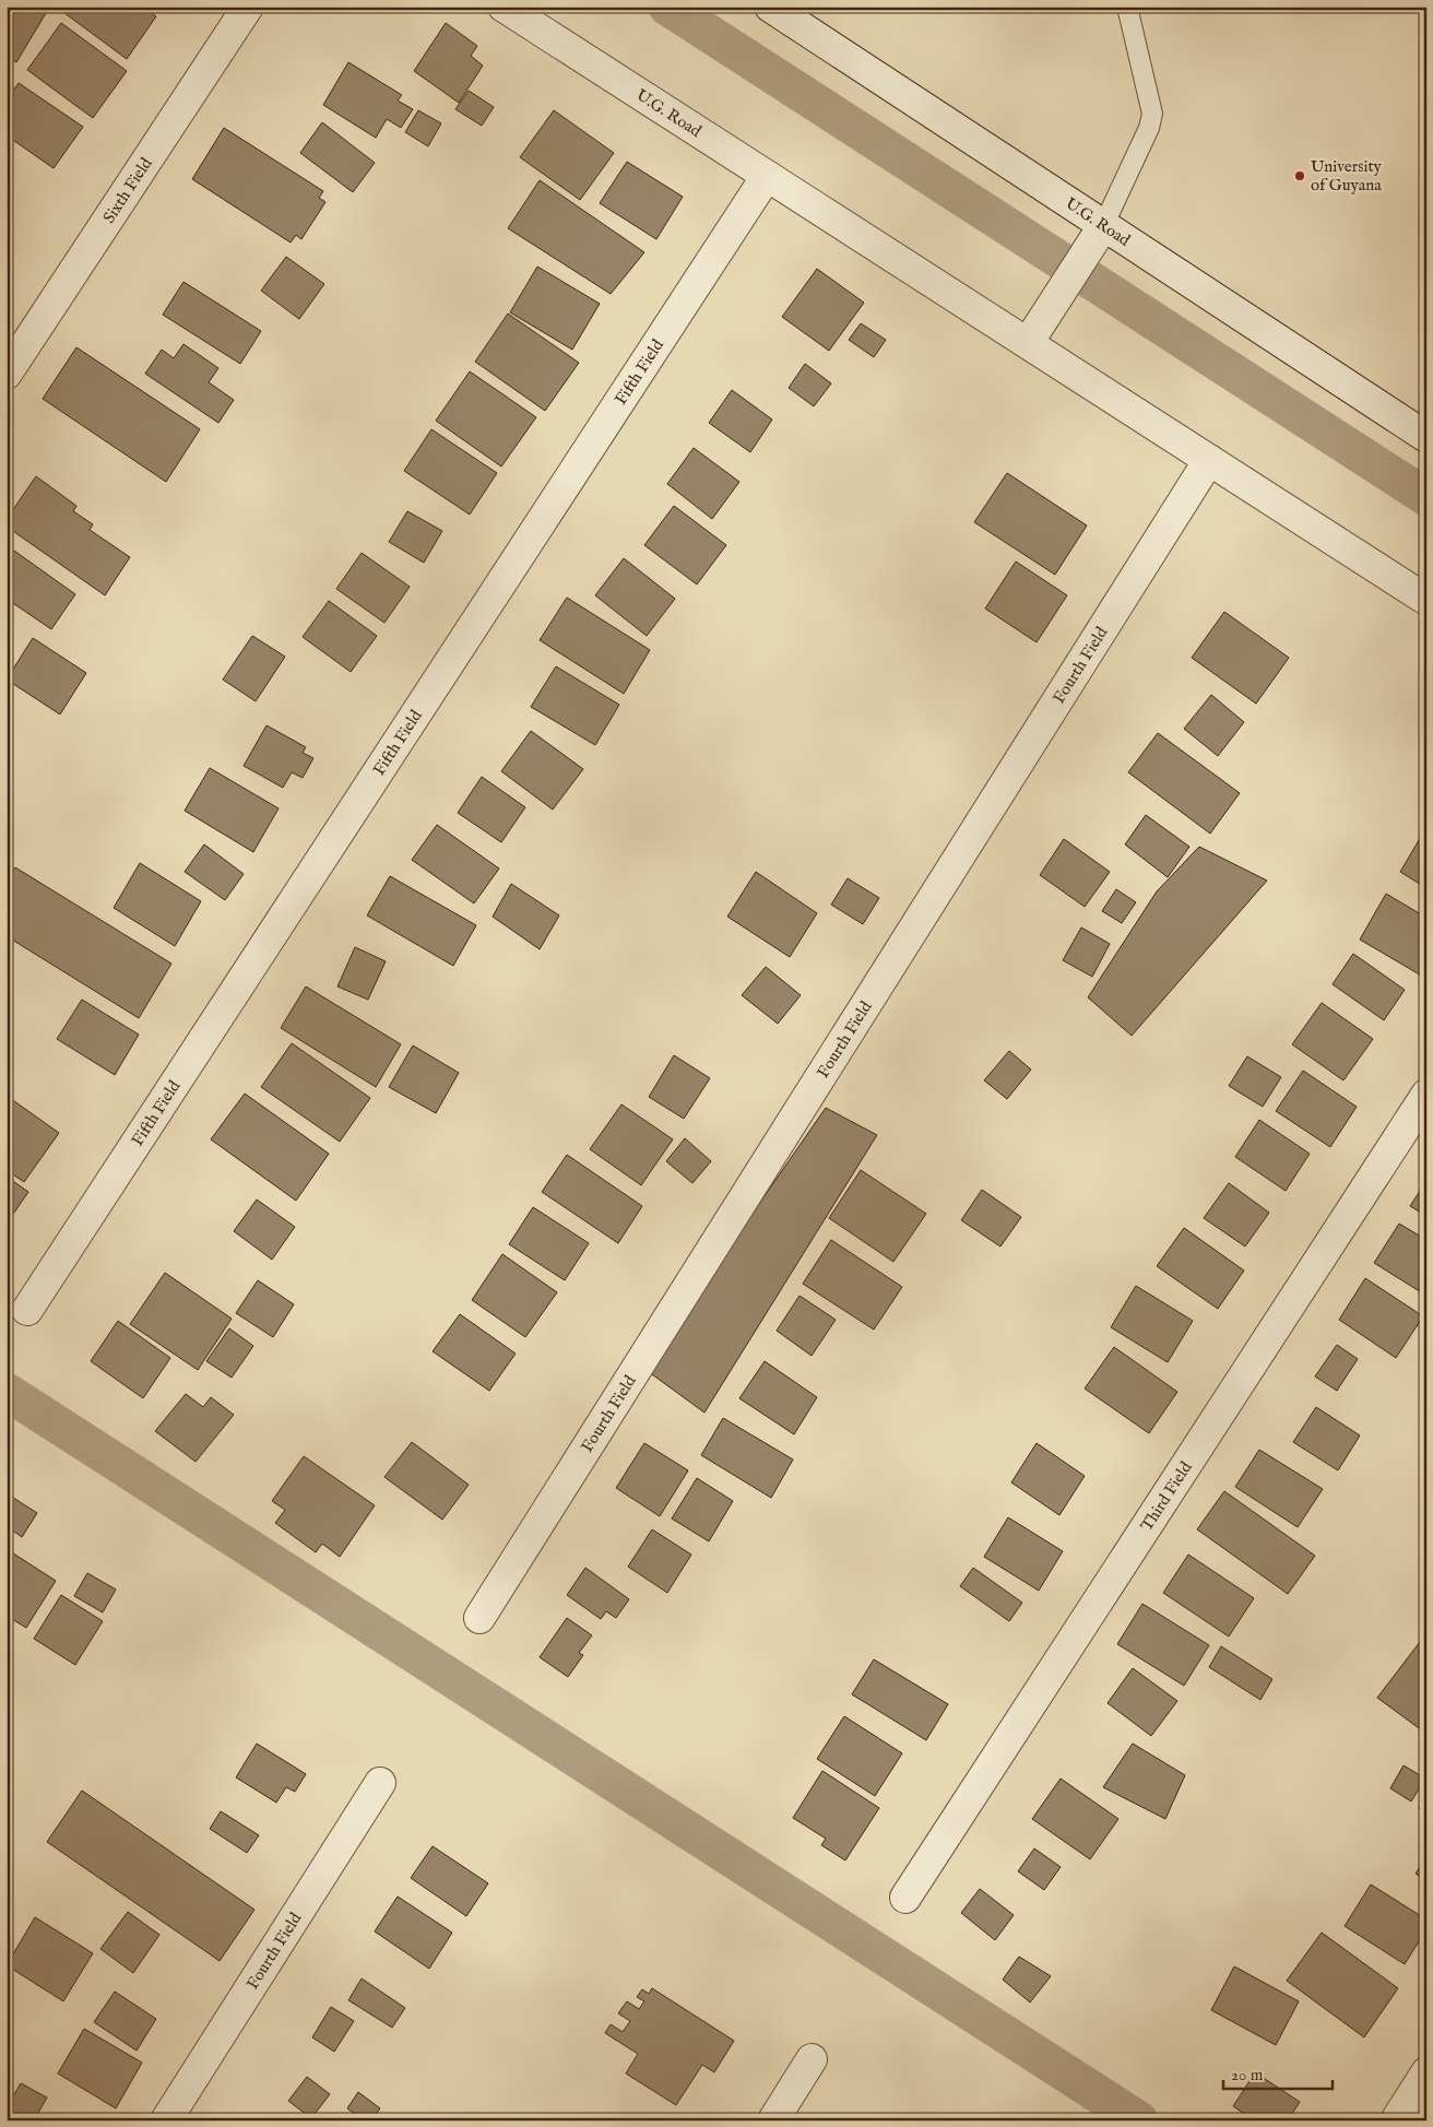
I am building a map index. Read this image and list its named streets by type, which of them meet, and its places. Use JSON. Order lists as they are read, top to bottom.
{
  "streets": {
    "street": [
      "U.G. Road",
      "Sixth Field",
      "Fifth Field",
      "Fourth Field",
      "Third Field"
    ]
  },
  "crossings": [
    ["U.G. Road", "Fifth Field"],
    ["U.G. Road", "Fourth Field"]
  ],
  "places": ["University of Guyana"],
  "scale_bar": "20 m"
}
